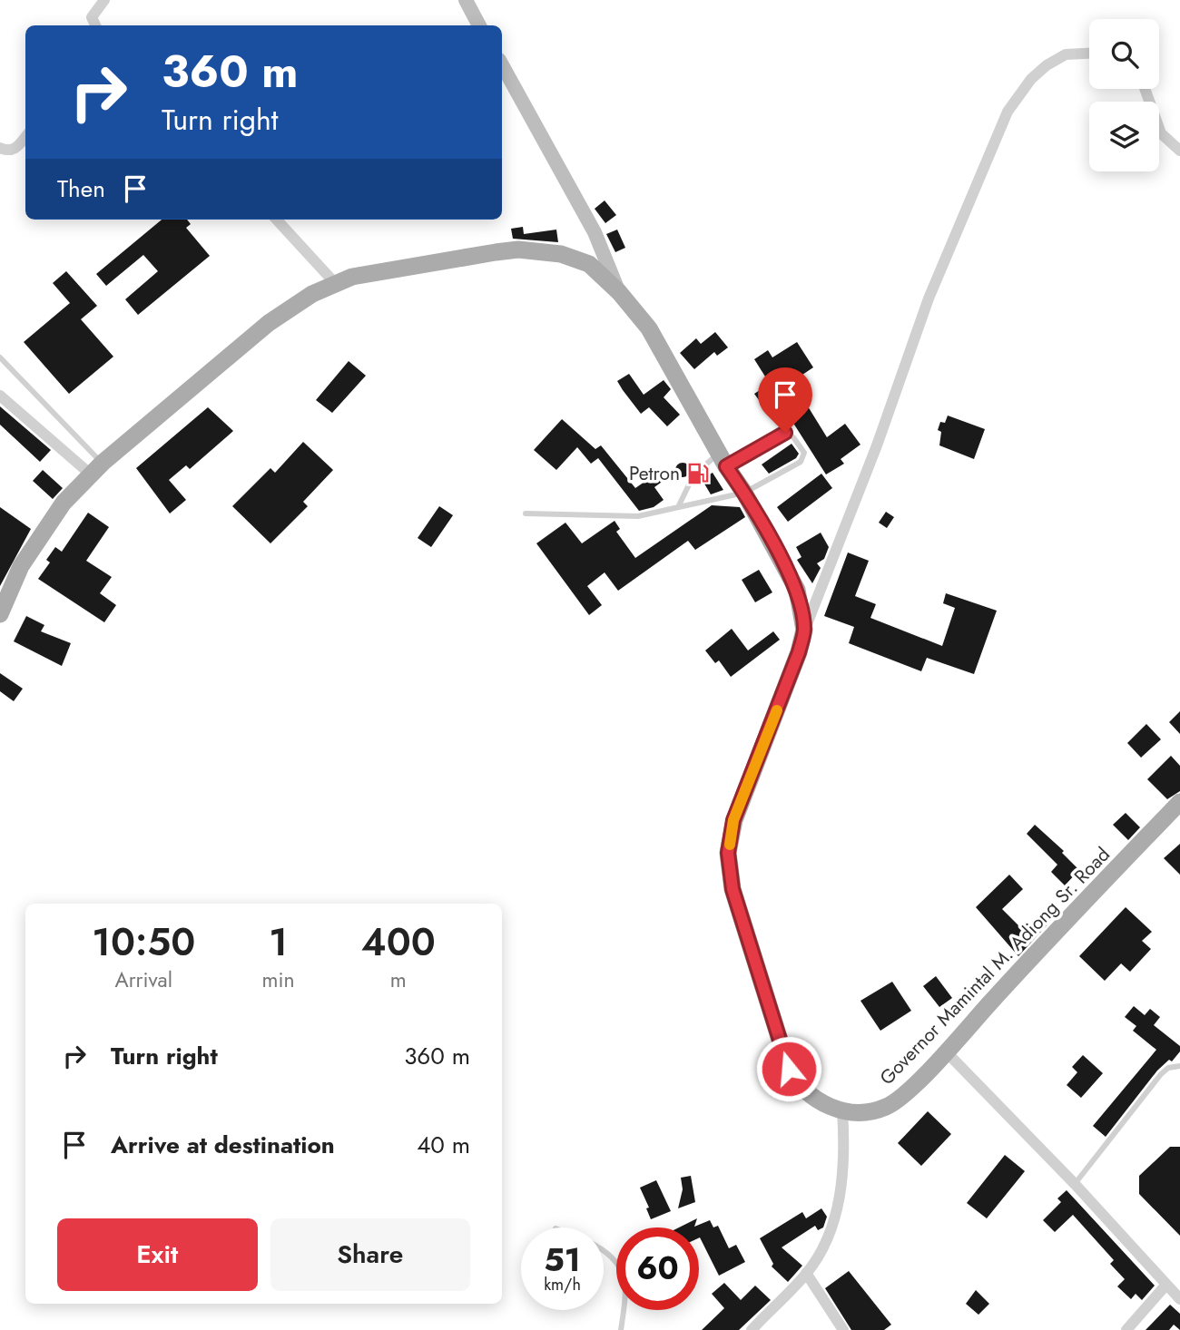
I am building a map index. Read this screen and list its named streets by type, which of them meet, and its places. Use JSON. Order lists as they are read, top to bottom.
{
  "streets": {
    "main road": ["Governor Mamintal M. Adiong Sr. Road"]
  },
  "places": {
    "fuel station": ["Petron"]
  },
  "page": {
    "turn": ["360 m", "Turn right"],
    "then": "Then",
    "eta": [
      "10:50",
      "Arrival",
      "1",
      "min",
      "400",
      "m"
    ],
    "list": [
      {
        "name": "Turn right",
        "value": "360 m"
      },
      {
        "name": "Arrive at destination",
        "value": "40 m"
      }
    ],
    "buttons": ["Exit", "Share"],
    "speed": "51 km/h",
    "limit": "60"
  }
}
